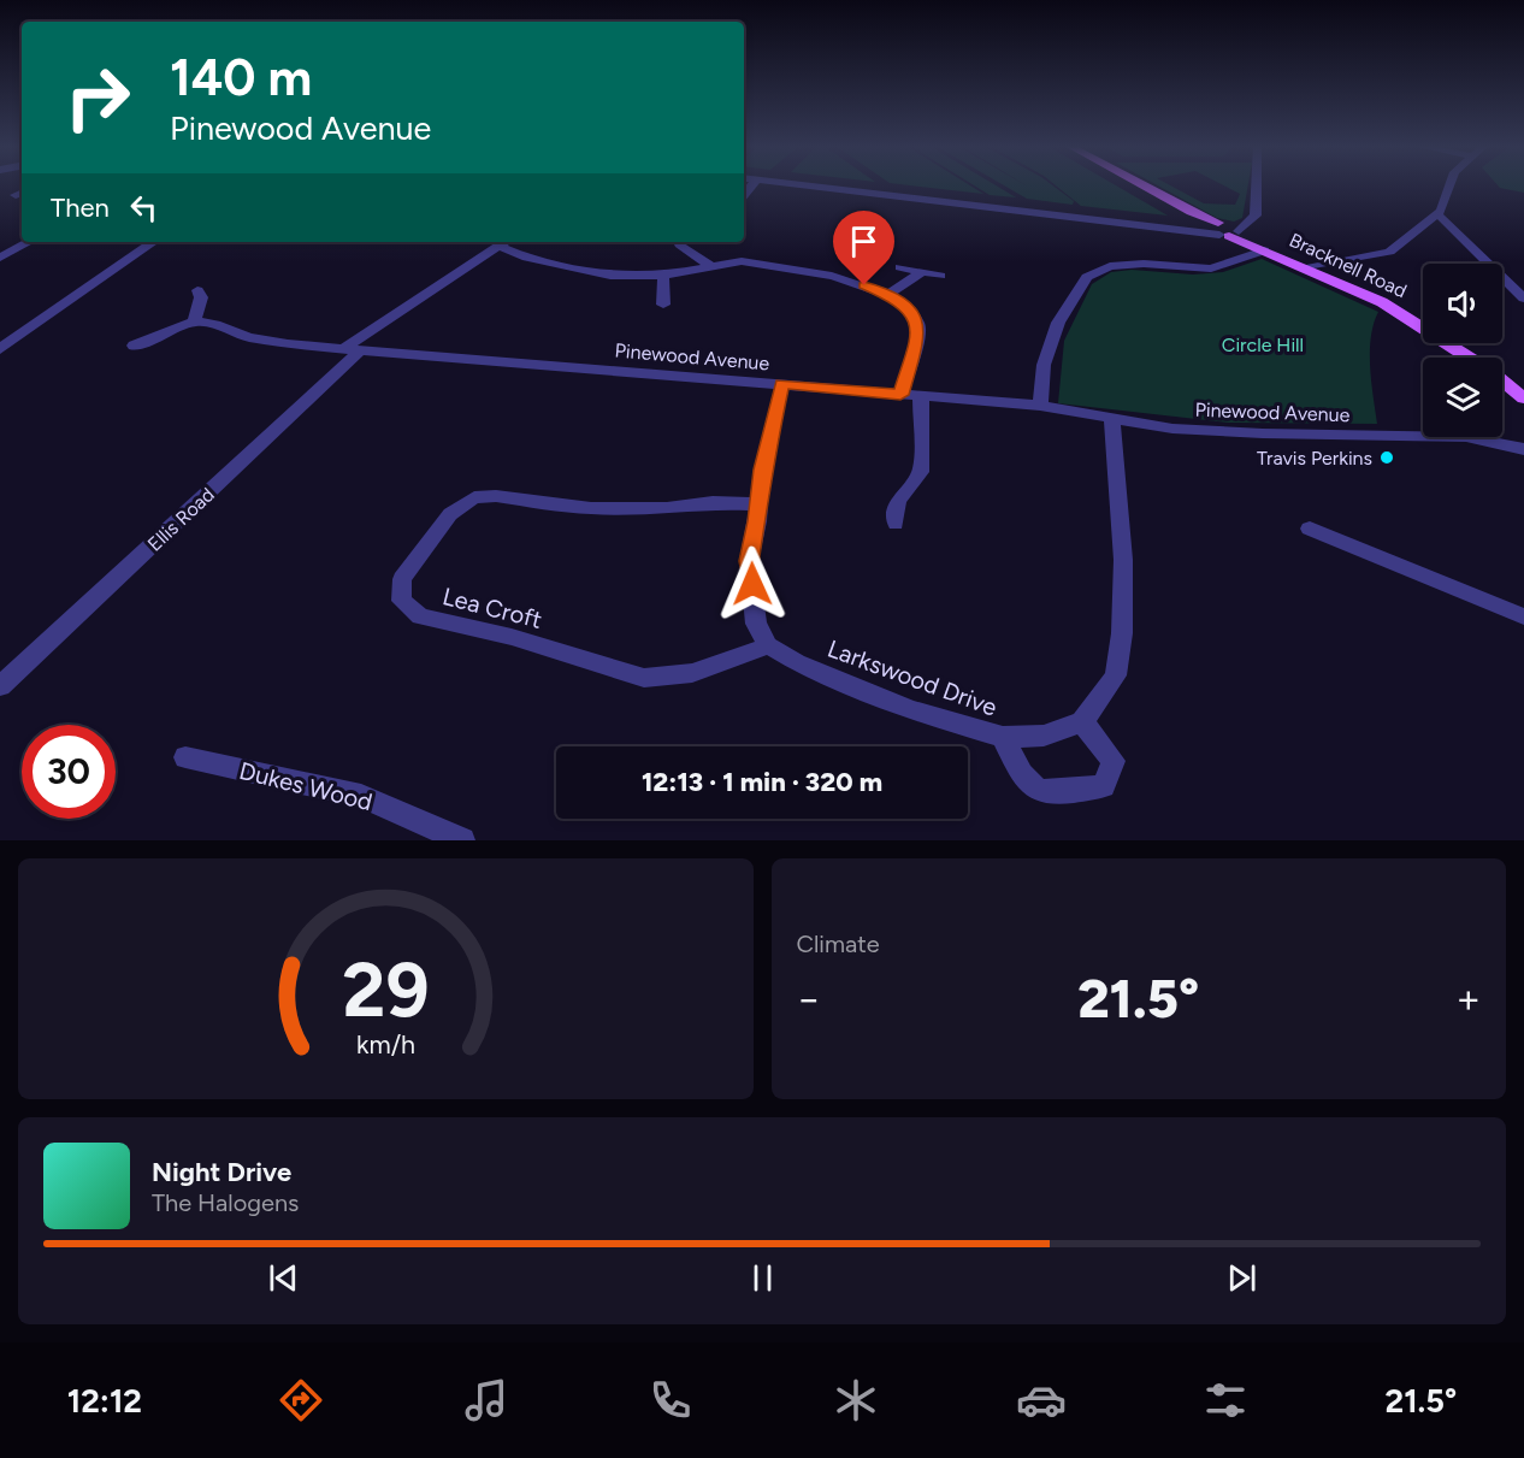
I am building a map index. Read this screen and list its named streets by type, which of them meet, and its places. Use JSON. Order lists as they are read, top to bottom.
{
  "streets": {
    "main road": ["Bracknell Road"],
    "street": [
      "Pinewood Avenue",
      "Ellis Road",
      "Lea Croft",
      "Larkswood Drive",
      "Dukes Wood"
    ]
  },
  "crossings": [
    ["Pinewood Avenue", "Ellis Road"],
    ["Lea Croft", "Larkswood Drive"]
  ],
  "parks": ["Circle Hill"],
  "places": ["Travis Perkins"],
  "page": {
    "turn": ["140 m", "Pinewood Avenue"],
    "then": "Then",
    "limit": "30",
    "trip": "12:13 · 1 min · 320 m",
    "tile": "Climate",
    "heat": ["−", "21.5°", "+"],
    "song": ["Night Drive", "The Halogens"],
    "tabs": ["12:12", "21.5°"],
    "gauge": ["29", "km/h"]
  }
}
